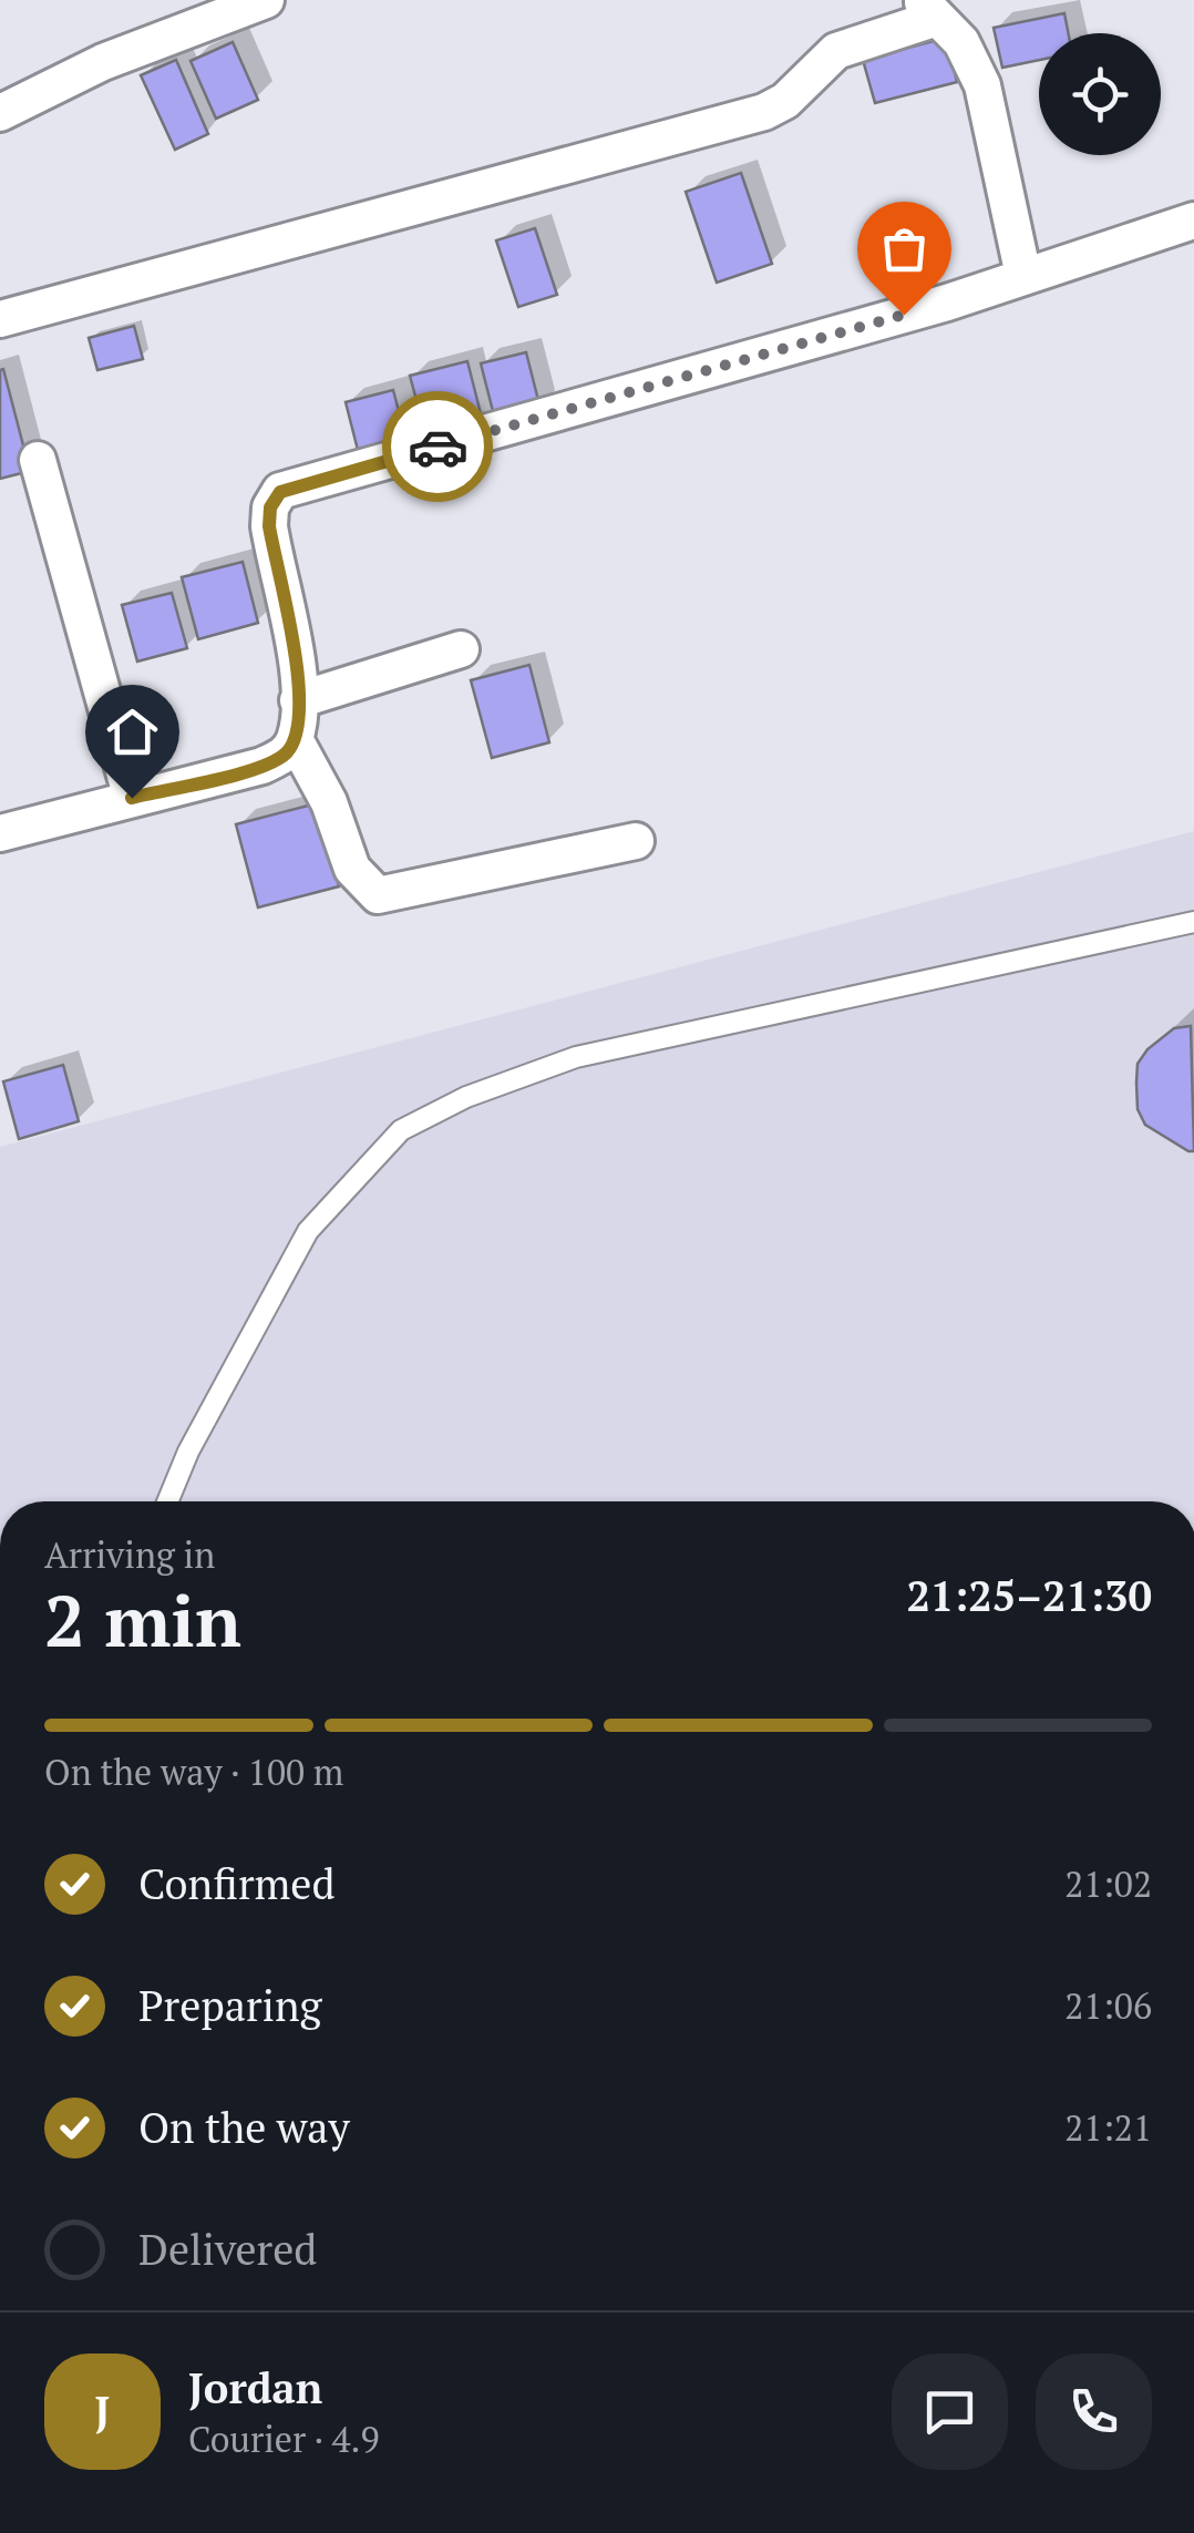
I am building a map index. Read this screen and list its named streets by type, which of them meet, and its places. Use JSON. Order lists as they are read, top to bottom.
{
  "page": {
    "heading": ["2 min", "Arriving in", "21:25–21:30"],
    "panel": ["Jordan", "Courier · 4.9"],
    "bar": "On the way · 100 m",
    "list": [
      ["Confirmed", "21:02"],
      ["Preparing", "21:06"],
      ["On the way", "21:21"],
      "Delivered"
    ],
    "round": "J"
  }
}
